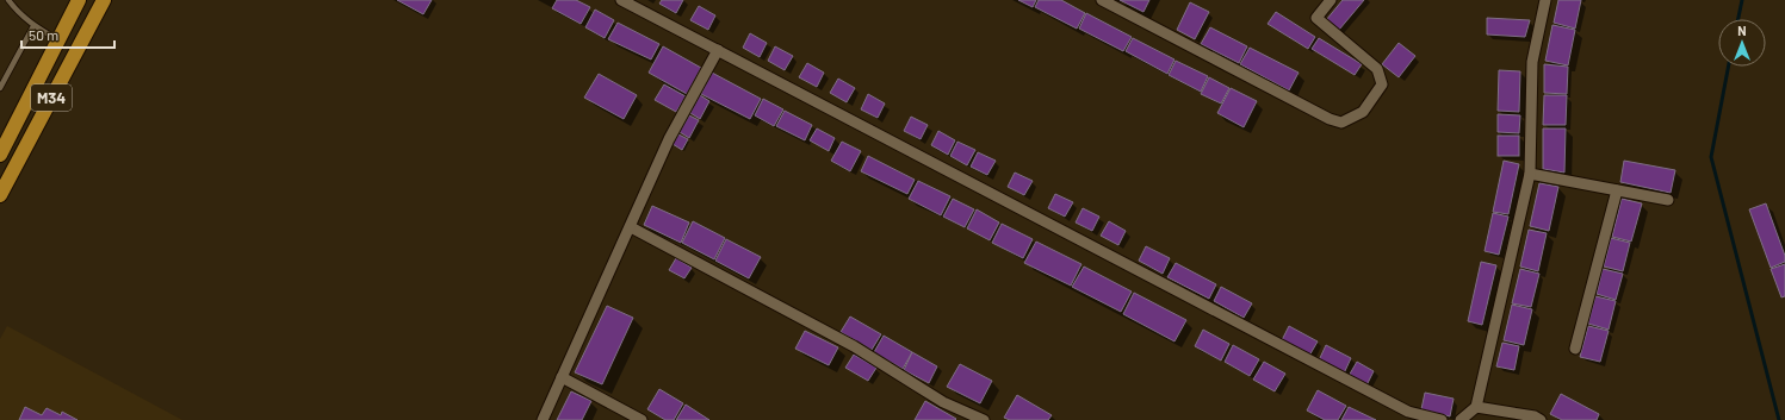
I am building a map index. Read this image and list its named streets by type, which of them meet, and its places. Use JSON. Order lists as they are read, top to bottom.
{
  "streets": {
    "main road": ["M34"]
  },
  "scale_bar": "50 m",
  "north": "top"
}
